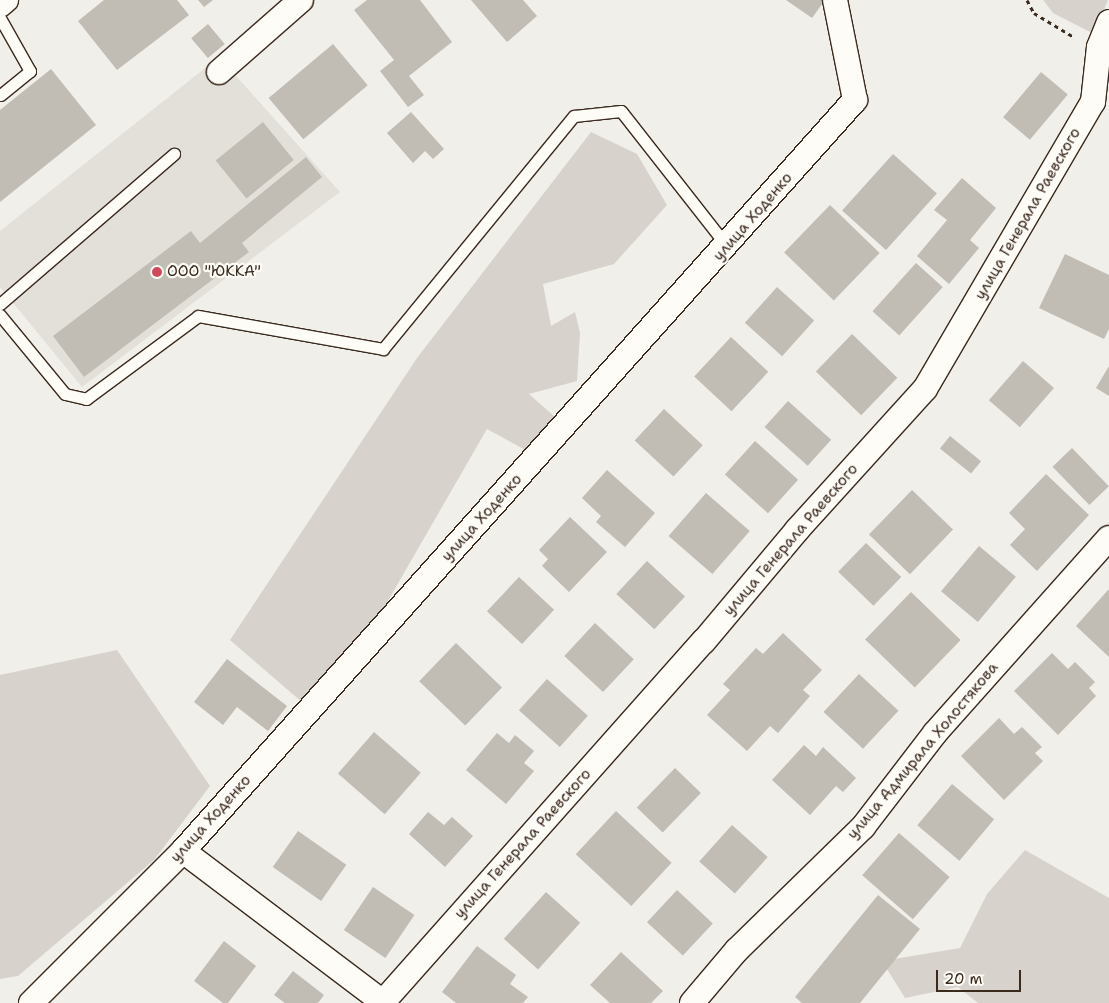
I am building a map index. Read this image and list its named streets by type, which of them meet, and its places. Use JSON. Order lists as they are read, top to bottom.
{
  "streets": {
    "street": ["улица Генерала Раевского", "улица Ходенко", "улица Адмирала Холостякова"]
  },
  "places": ["ООО \"ЮККА\""],
  "scale_bar": "20 m"
}
